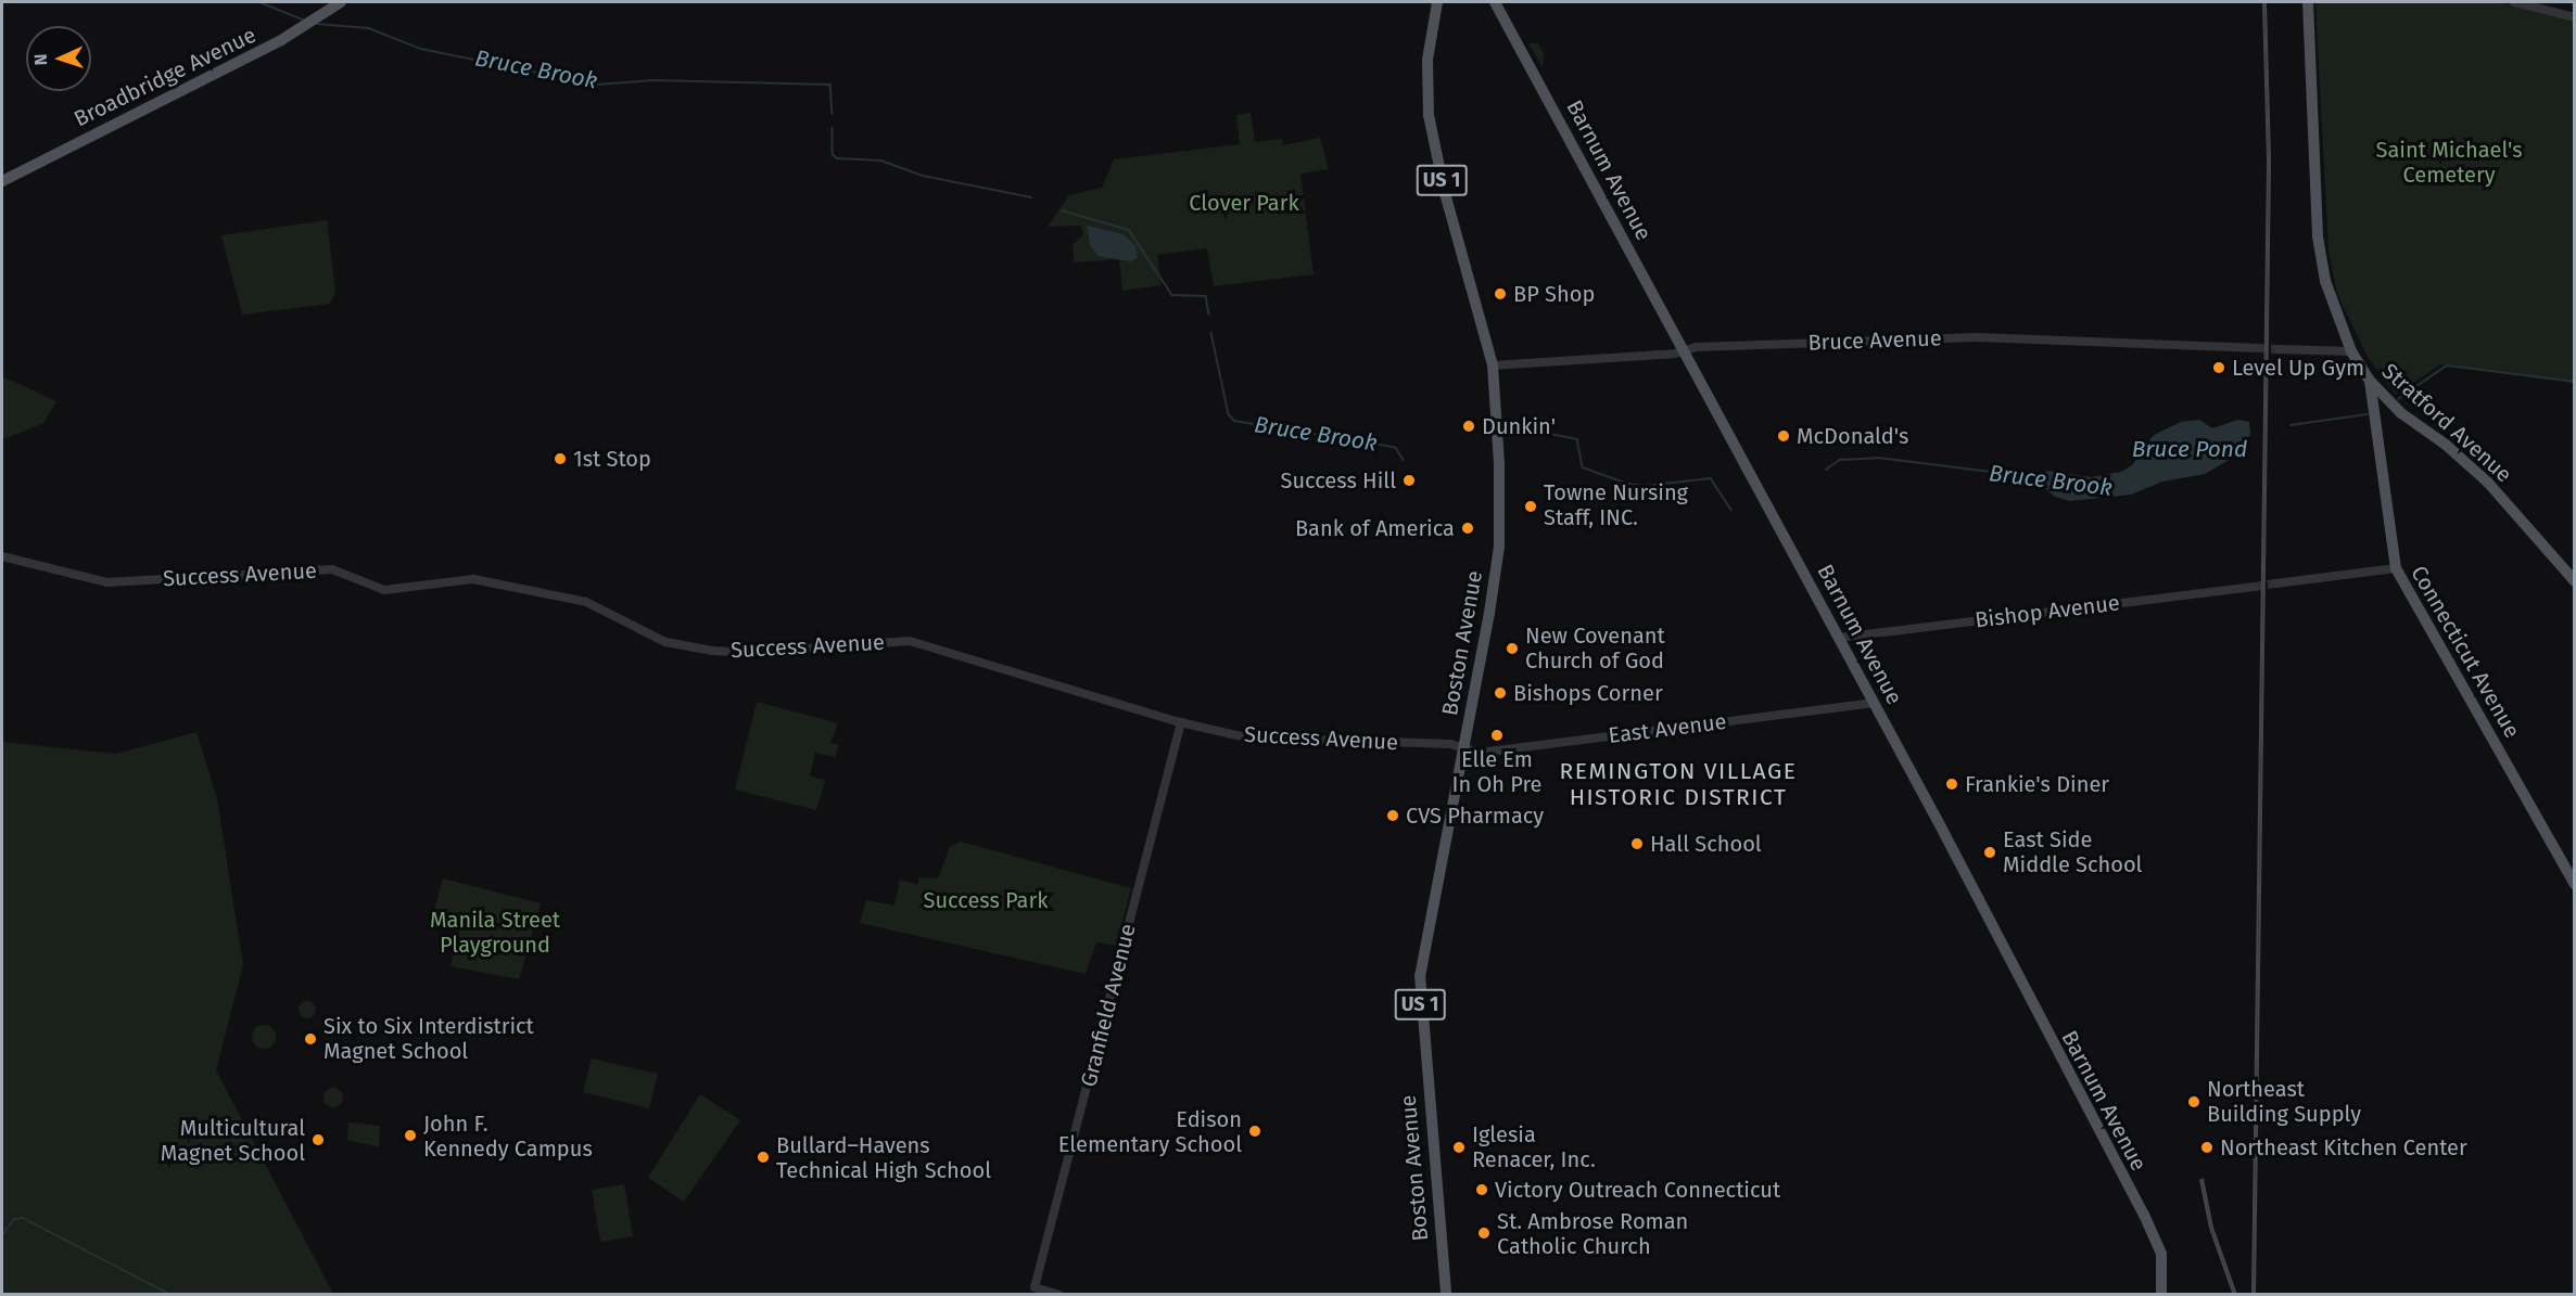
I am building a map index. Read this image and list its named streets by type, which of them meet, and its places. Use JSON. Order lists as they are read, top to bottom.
{
  "streets": {
    "main road": [
      "Broadbridge Avenue",
      "Barnum Avenue",
      "US 1",
      "Stratford Avenue",
      "Boston Avenue",
      "Connecticut Avenue"
    ],
    "street": [
      "Bruce Avenue",
      "Success Avenue",
      "Bishop Avenue",
      "East Avenue",
      "Granfield Avenue"
    ]
  },
  "crossings": [
    ["Barnum Avenue", "Bruce Avenue"],
    ["Barnum Avenue", "Bishop Avenue"],
    ["Barnum Avenue", "East Avenue"],
    ["Bruce Avenue", "Boston Avenue"],
    ["Stratford Avenue", "Connecticut Avenue"],
    ["Success Avenue", "Boston Avenue"],
    ["Success Avenue", "East Avenue"],
    ["Success Avenue", "Granfield Avenue"],
    ["Boston Avenue", "East Avenue"]
  ],
  "districts": ["REMINGTON VILLAGE HISTORIC DISTRICT"],
  "water": ["Bruce Brook", "Bruce Pond"],
  "parks": [
    "Saint Michael's Cemetery",
    "Clover Park",
    "Success Park",
    "Manila Street Playground"
  ],
  "places": [
    "BP Shop",
    "Level Up Gym",
    "Dunkin'",
    "McDonald's",
    "1st Stop",
    "Success Hill",
    "Towne Nursing Staff, INC.",
    "Bank of America",
    "New Covenant Church of God",
    "Bishops Corner",
    "Elle Em In Oh Pre",
    "Frankie's Diner",
    "CVS Pharmacy",
    "Hall School",
    "East Side Middle School",
    "Six to Six Interdistrict Magnet School",
    "Northeast Building Supply",
    "Edison Elementary School",
    "John F. Kennedy Campus",
    "Multicultural Magnet School",
    "Iglesia Renacer, Inc.",
    "Northeast Kitchen Center",
    "Bullard–Havens Technical High School",
    "Victory Outreach Connecticut",
    "St. Ambrose Roman Catholic Church"
  ],
  "north": "left"
}
